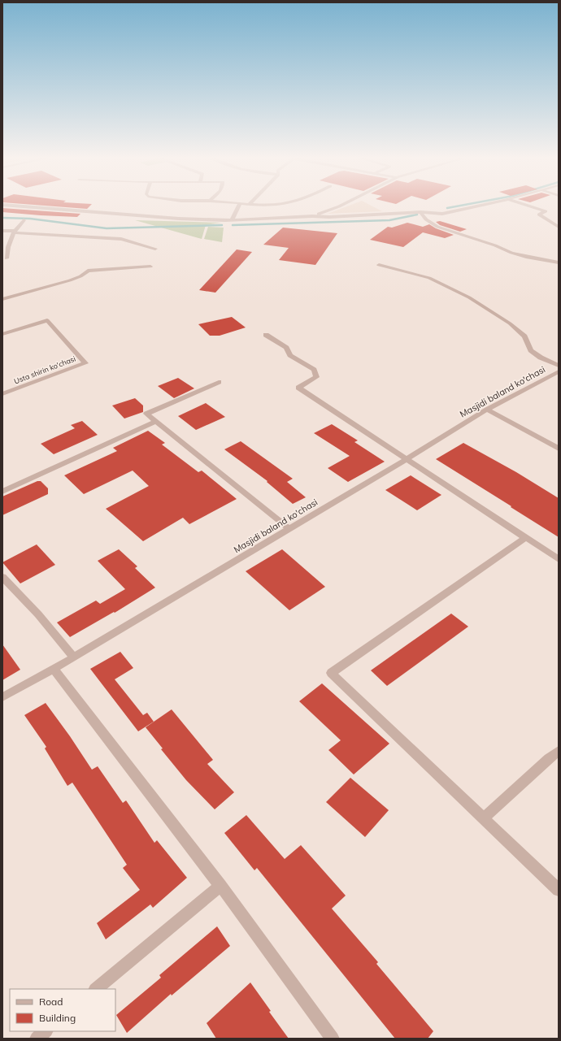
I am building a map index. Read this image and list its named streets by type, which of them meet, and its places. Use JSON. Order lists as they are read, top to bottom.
{
  "streets": {
    "street": ["Usta shirin ko'chasi", "Masjidi baland ko'chasi"]
  },
  "legend": ["Road", "Building"]
}
